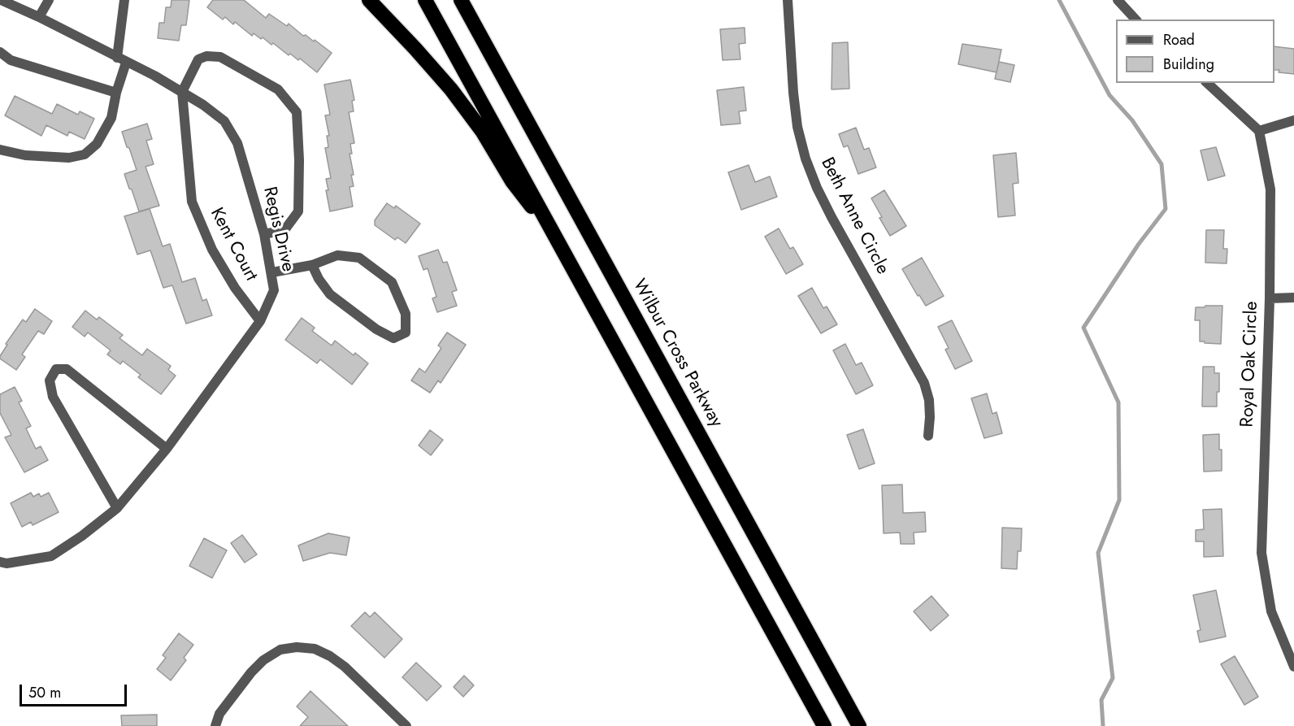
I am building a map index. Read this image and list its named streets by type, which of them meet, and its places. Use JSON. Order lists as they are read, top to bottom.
{
  "streets": {
    "highway": ["Wilbur Cross Parkway"],
    "street": [
      "Beth Anne Circle",
      "Regis Drive",
      "Kent Court",
      "Royal Oak Circle"
    ]
  },
  "crossings": [
    ["Regis Drive", "Kent Court"]
  ],
  "legend": ["Road", "Building"],
  "scale_bar": "50 m"
}
